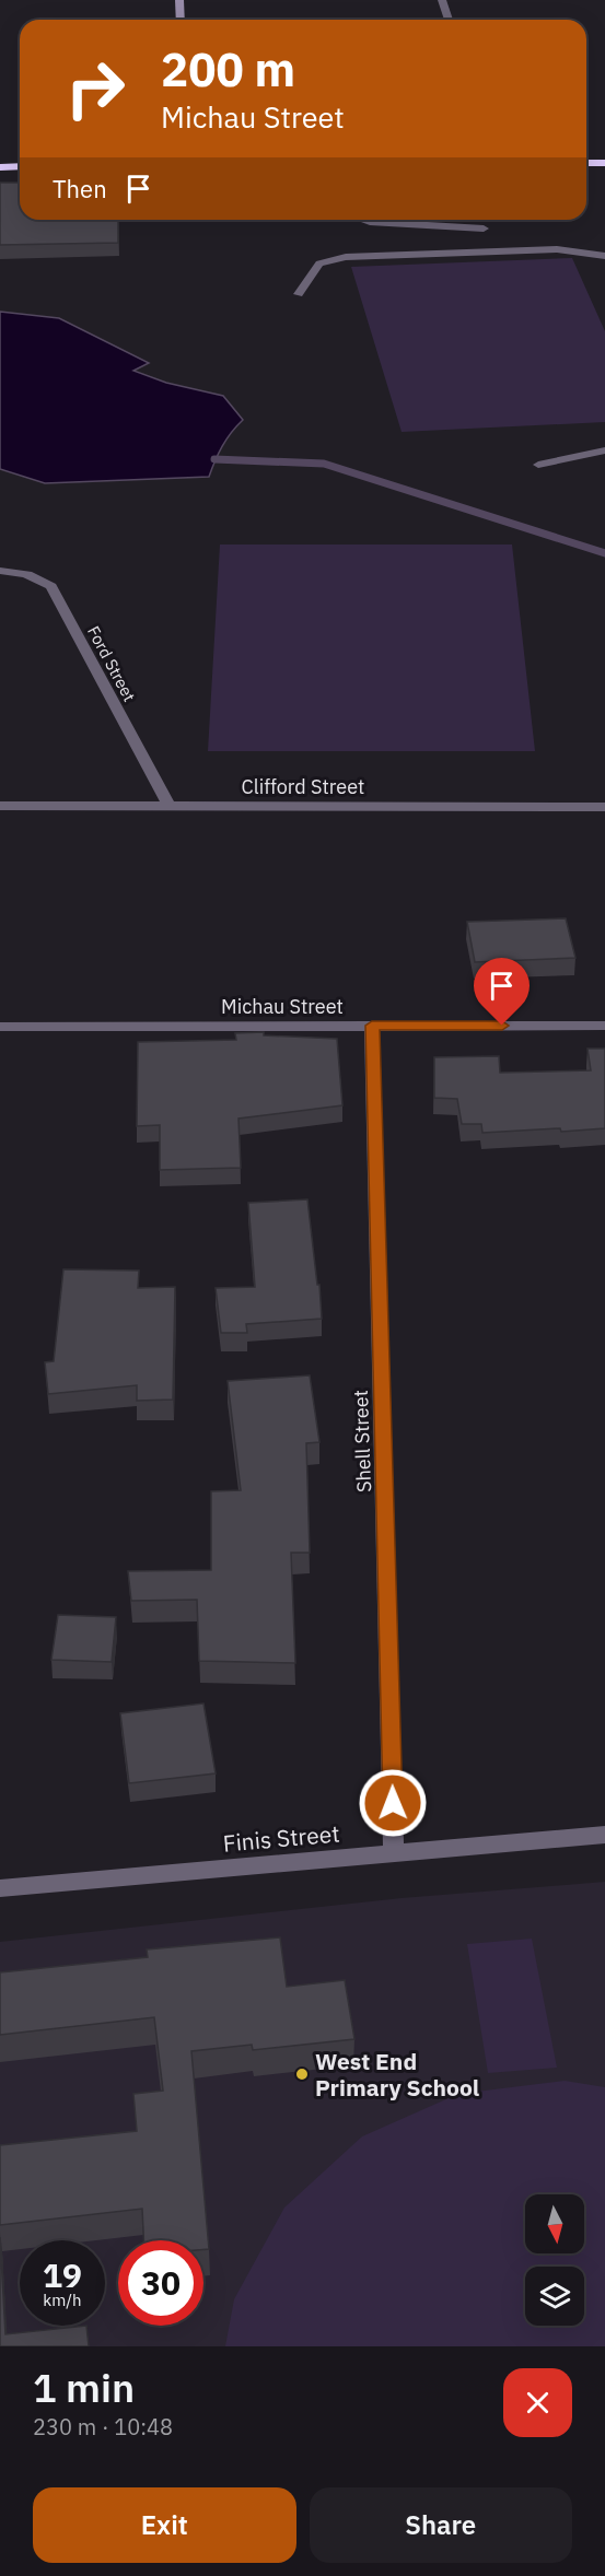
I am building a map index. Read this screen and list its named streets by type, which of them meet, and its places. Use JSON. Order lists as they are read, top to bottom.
{
  "streets": {
    "street": [
      "Ford Street",
      "Clifford Street",
      "Michau Street",
      "Shell Street",
      "Finis Street"
    ]
  },
  "crossings": [
    ["Ford Street", "Clifford Street"],
    ["Michau Street", "Shell Street"],
    ["Shell Street", "Finis Street"]
  ],
  "places": ["West End Primary School"],
  "north": "bottom",
  "page": {
    "turn": ["200 m", "Michau Street"],
    "then": "Then",
    "speed": "19 km/h",
    "limit": "30",
    "heading": ["1 min", "230 m · 10:48"],
    "buttons": ["Exit", "Share"]
  }
}
